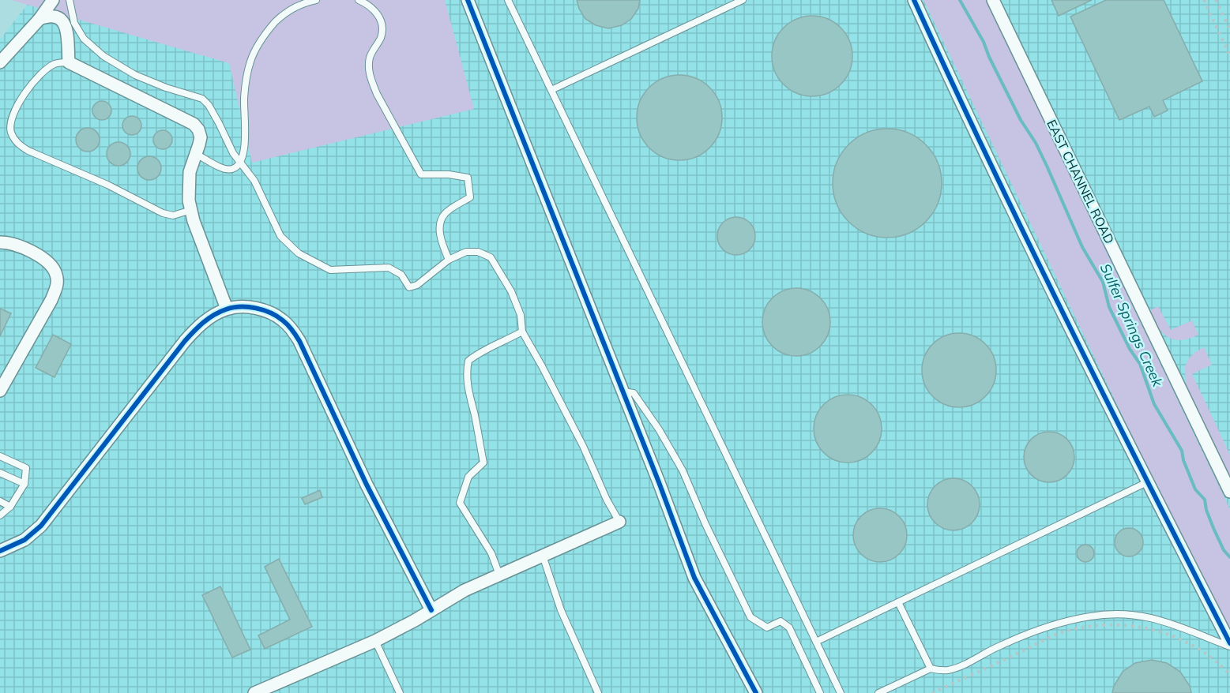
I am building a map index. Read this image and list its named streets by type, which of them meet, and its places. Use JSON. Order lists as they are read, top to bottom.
{
  "streets": {
    "street": ["EAST CHANNEL ROAD"]
  },
  "water": ["Sulfer Springs Creek"]
}
